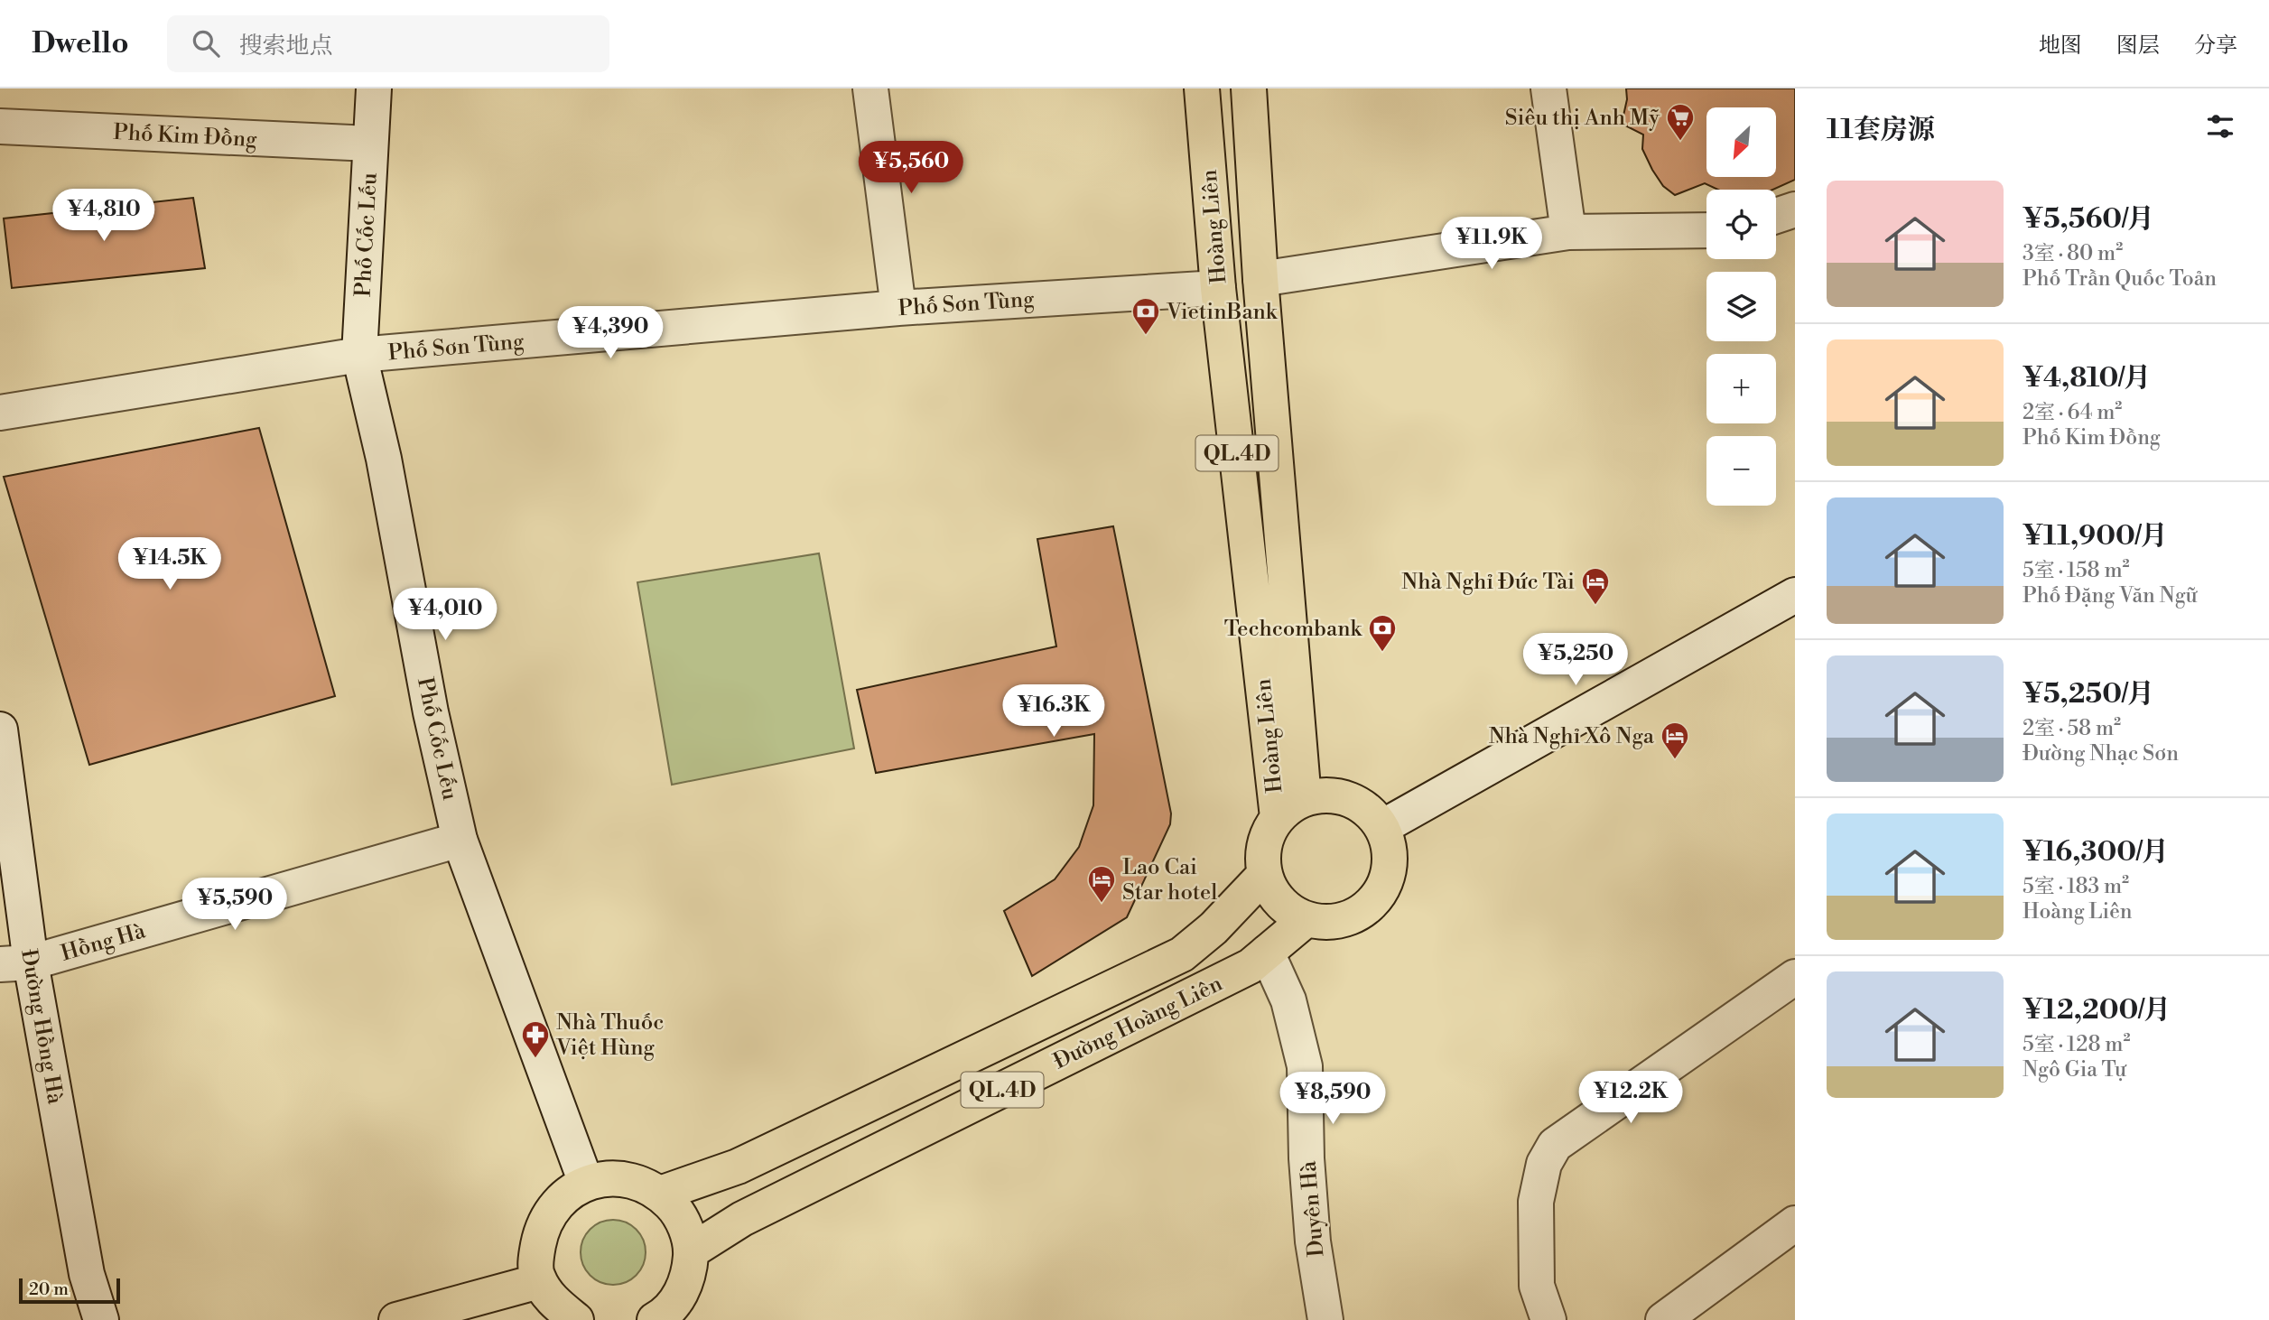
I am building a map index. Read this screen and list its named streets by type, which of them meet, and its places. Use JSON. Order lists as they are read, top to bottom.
{
  "streets": {
    "main road": ["Hoàng Liên", "QL.4D", "Đường Hoàng Liên"],
    "street": [
      "Phố Kim Đồng",
      "Phố Cốc Lếu",
      "Phố Sơn Tùng",
      "Hồng Hà",
      "Đường Hồng Hà",
      "Duyên Hà"
    ]
  },
  "crossings": [
    ["Phố Kim Đồng", "Phố Cốc Lếu"],
    ["Hoàng Liên", "Phố Sơn Tùng"],
    ["Hoàng Liên", "Đường Hoàng Liên"],
    ["Phố Cốc Lếu", "Phố Sơn Tùng"],
    ["Phố Cốc Lếu", "Hồng Hà"],
    ["Hồng Hà", "Đường Hồng Hà"],
    ["Đường Hoàng Liên", "Duyên Hà"]
  ],
  "places": {
    "supermarket": ["Siêu thị Anh Mỹ"],
    "bank": ["VietinBank", "Techcombank"],
    "hotel": ["Nhà Nghỉ Đức Tài", "Nhà Nghỉ Xô Nga", "Lao Cai Star hotel"],
    "pharmacy": ["Nhà Thuốc Việt Hùng"]
  },
  "scale_bar": "20 m",
  "north": "bottom left",
  "page": {
    "header": "Dwello",
    "search": "搜索地点",
    "nav": ["地图", "图层", "分享"],
    "heading": "11套房源",
    "map_buttons": ["+", "−"],
    "price": [
      "¥5,560",
      "¥4,810",
      "¥11.9K",
      "¥4,390",
      "¥14.5K",
      "¥4,010",
      "¥5,250",
      "¥16.3K",
      "¥5,590",
      "¥12.2K",
      "¥8,590"
    ],
    "list": [
      {
        "name": "¥5,560/月",
        "note": "3室 · 80 m² · Phố Trần Quốc Toản"
      },
      {
        "name": "¥4,810/月",
        "note": "2室 · 64 m² · Phố Kim Đồng"
      },
      {
        "name": "¥11,900/月",
        "note": "5室 · 158 m² · Phố Đặng Văn Ngữ"
      },
      {
        "name": "¥5,250/月",
        "note": "2室 · 58 m² · Đường Nhạc Sơn"
      },
      {
        "name": "¥16,300/月",
        "note": "5室 · 183 m² · Hoàng Liên"
      },
      {
        "name": "¥12,200/月",
        "note": "5室 · 128 m² · Ngô Gia Tự"
      }
    ],
    "scale": "20 m"
  }
}
